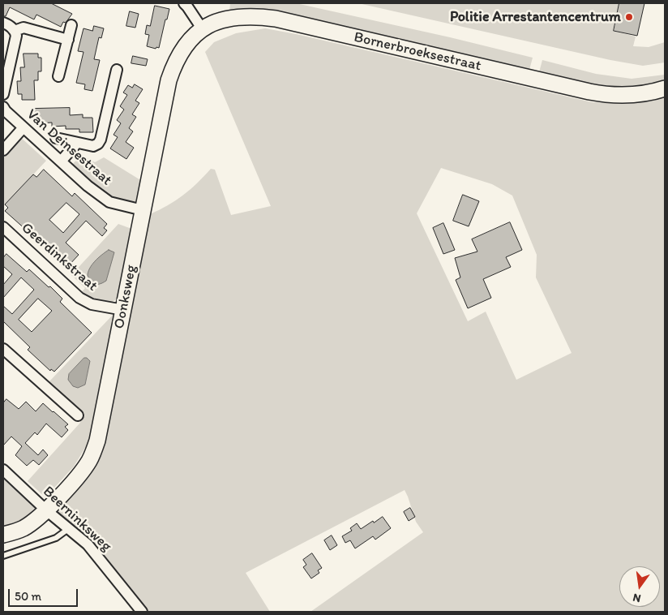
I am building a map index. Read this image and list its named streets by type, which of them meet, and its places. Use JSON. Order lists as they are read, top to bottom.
{
  "streets": {
    "main road": ["Bornerbroeksestraat", "Oonksweg"],
    "street": ["Van Deinsestraat", "Geerdinkstraat", "Beerninksweg"]
  },
  "crossings": [
    ["Bornerbroeksestraat", "Oonksweg"],
    ["Van Deinsestraat", "Oonksweg"],
    ["Geerdinkstraat", "Oonksweg"],
    ["Oonksweg", "Beerninksweg"]
  ],
  "places": ["Politie Arrestantencentrum"],
  "scale_bar": "50 m",
  "north": "bottom"
}
